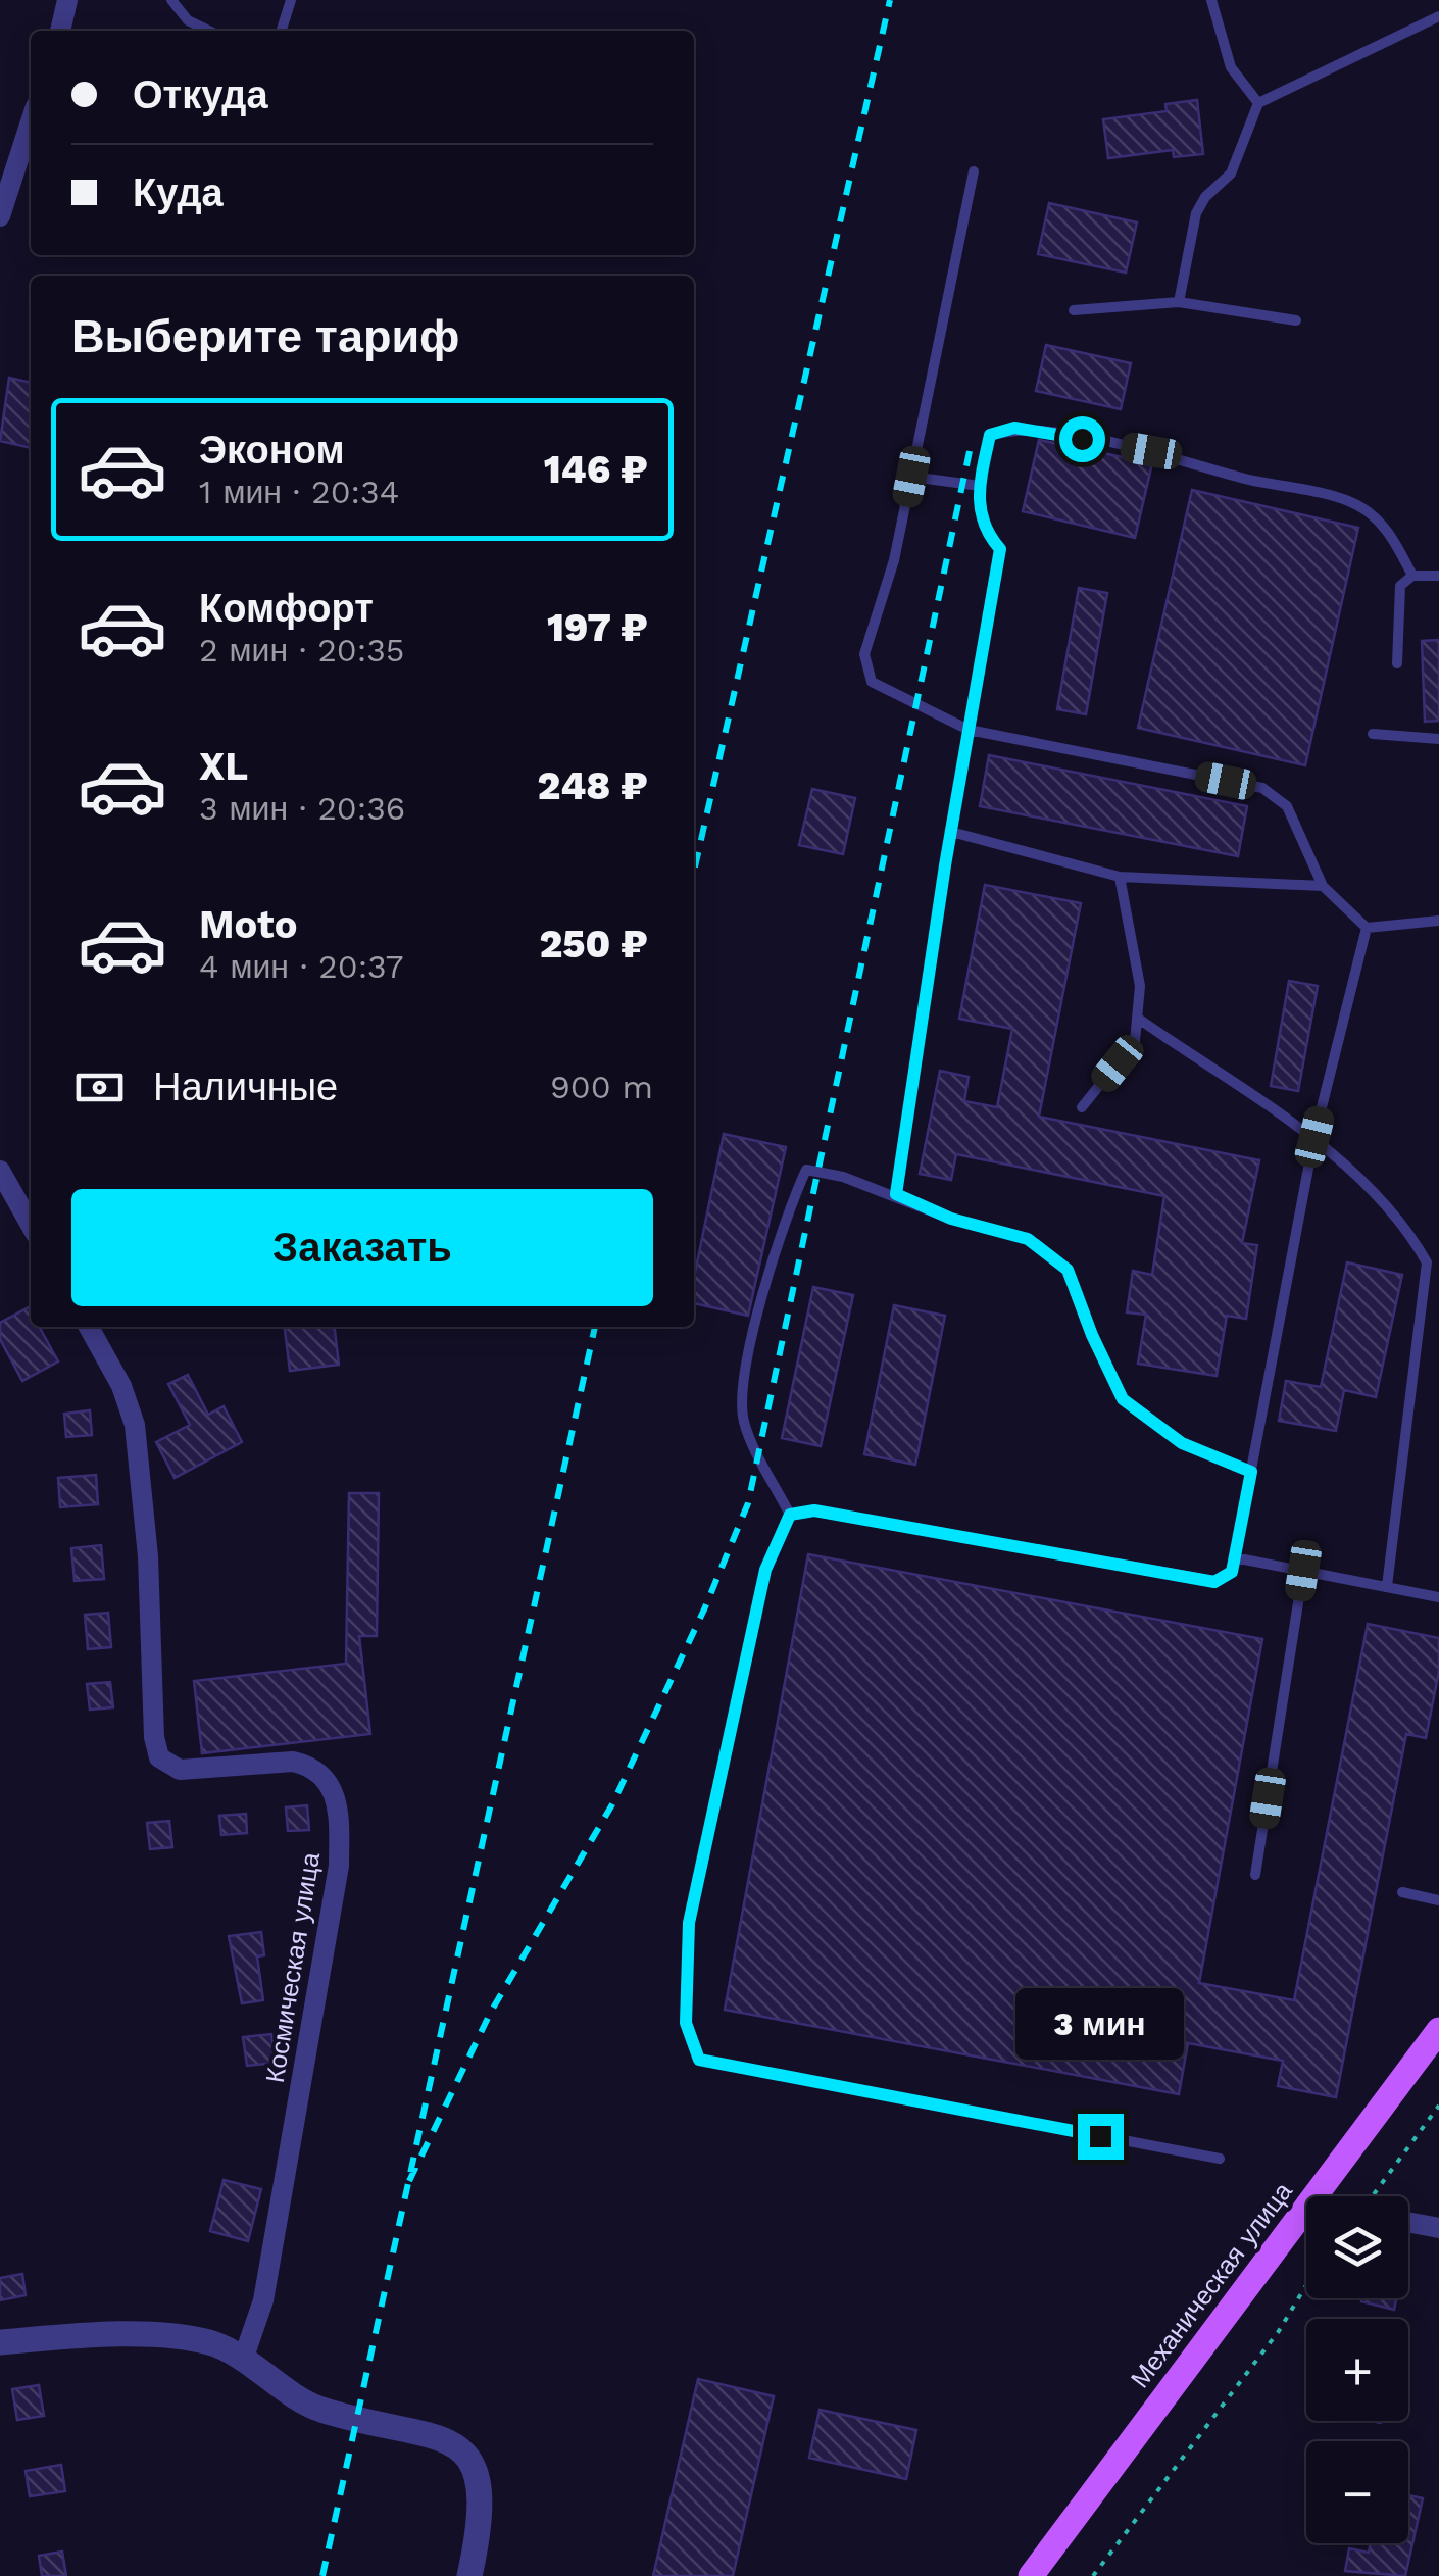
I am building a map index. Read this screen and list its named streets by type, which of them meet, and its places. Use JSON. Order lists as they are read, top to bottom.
{
  "streets": {
    "main road": ["Механическая улица"],
    "street": ["Космическая улица"]
  },
  "page": {
    "banner": ["Откуда", "Куда"],
    "heading": "Выберите тариф",
    "list": [
      {
        "name": "Эконом",
        "note": "1 мин · 20:34",
        "value": "146 ₽"
      },
      {
        "name": "Комфорт",
        "note": "2 мин · 20:35",
        "value": "197 ₽"
      },
      {
        "name": "XL",
        "note": "3 мин · 20:36",
        "value": "248 ₽"
      },
      {
        "name": "Moto",
        "note": "4 мин · 20:37",
        "value": "250 ₽"
      }
    ],
    "pay": ["Наличные", "900 m"],
    "buttons": "Заказать",
    "bubble": "3 мин",
    "map_buttons": ["+", "−"]
  }
}
